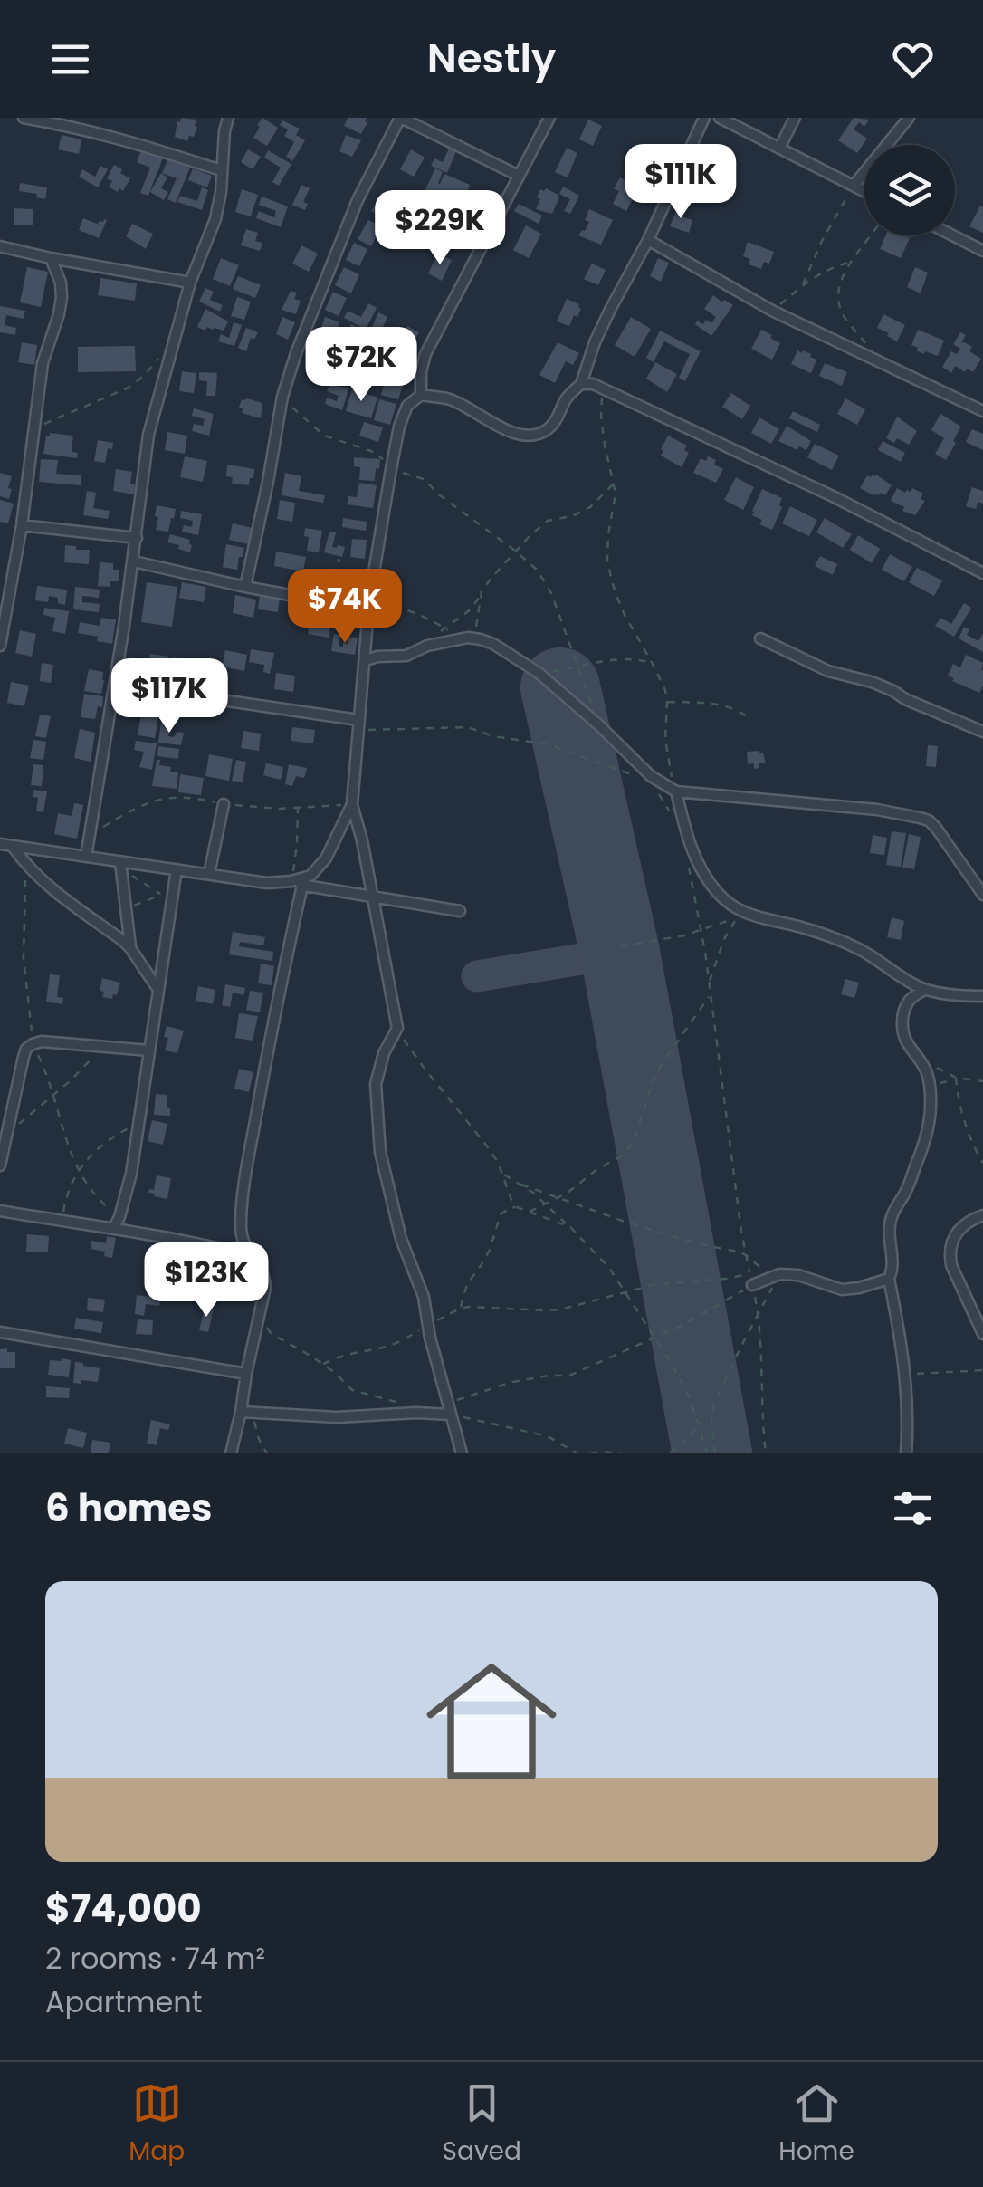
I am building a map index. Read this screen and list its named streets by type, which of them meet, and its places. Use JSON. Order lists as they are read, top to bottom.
{
  "page": {
    "header": "Nestly",
    "price": [
      "$111K",
      "$229K",
      "$72K",
      "$74K",
      "$117K",
      "$123K"
    ],
    "heading": "6 homes",
    "list": [
      {
        "name": "$74,000",
        "note": "2 rooms · 74 m² · Apartment"
      }
    ],
    "tabs": ["Map", "Saved", "Home"]
  }
}
